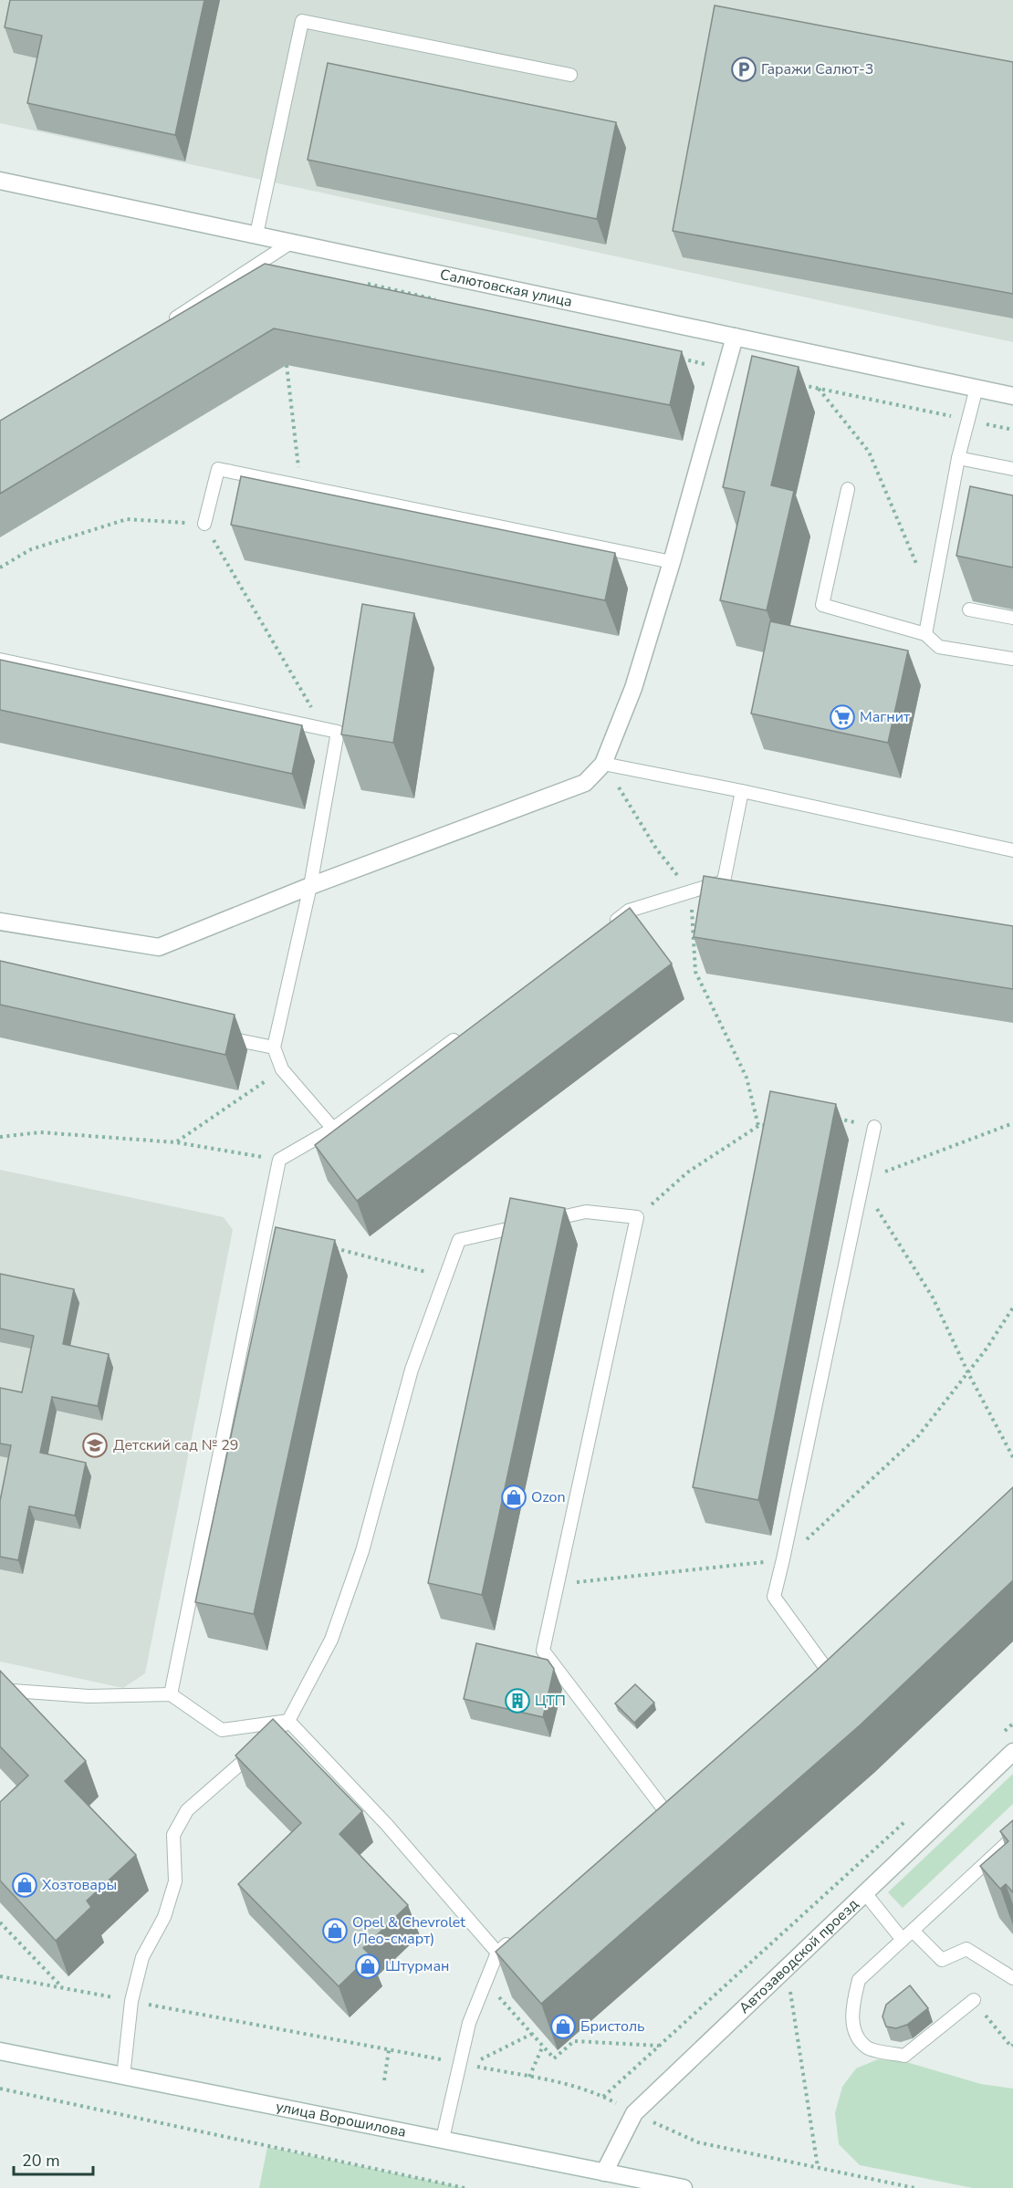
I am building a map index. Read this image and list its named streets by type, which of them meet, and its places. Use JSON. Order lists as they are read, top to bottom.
{
  "streets": {
    "street": ["Салютовская улица", "Автозаводской проезд", "улица Ворошилова"]
  },
  "crossings": [
    ["Автозаводской проезд", "улица Ворошилова"]
  ],
  "places": {
    "parking": ["Гаражи Салют-3"],
    "supermarket": ["Магнит"],
    "school or university": ["Детский сад № 29"],
    "shop": [
      "Ozon",
      "Хозтовары",
      "Opel & Chevrolet (Лео-смарт)",
      "Штурман",
      "Бристоль"
    ],
    "building": ["ЦТП"]
  },
  "scale_bar": "20 m"
}
